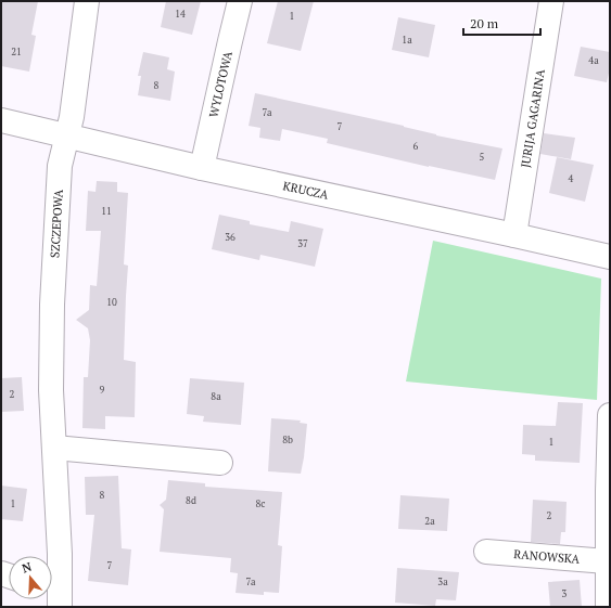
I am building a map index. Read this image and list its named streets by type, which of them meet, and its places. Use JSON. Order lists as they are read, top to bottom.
{
  "streets": {
    "street": [
      "WYLOTOWA",
      "JURIJA GAGARINA",
      "KRUCZA",
      "SZCZEPOWA",
      "RANOWSKA"
    ]
  },
  "crossings": [
    ["WYLOTOWA", "KRUCZA"],
    ["JURIJA GAGARINA", "KRUCZA"],
    ["KRUCZA", "SZCZEPOWA"]
  ],
  "house_numbers": [
    "14",
    "1",
    "1a",
    "21",
    "4a",
    "8",
    "7a",
    "7",
    "6",
    "5",
    "4",
    "11",
    "36",
    "37",
    "10",
    "9",
    "2",
    "8a",
    "8b",
    "1",
    "8",
    "8d",
    "1",
    "8c",
    "2",
    "2a",
    "7",
    "7a",
    "3a",
    "3"
  ],
  "scale_bar": "20 m",
  "north": "top"
}
